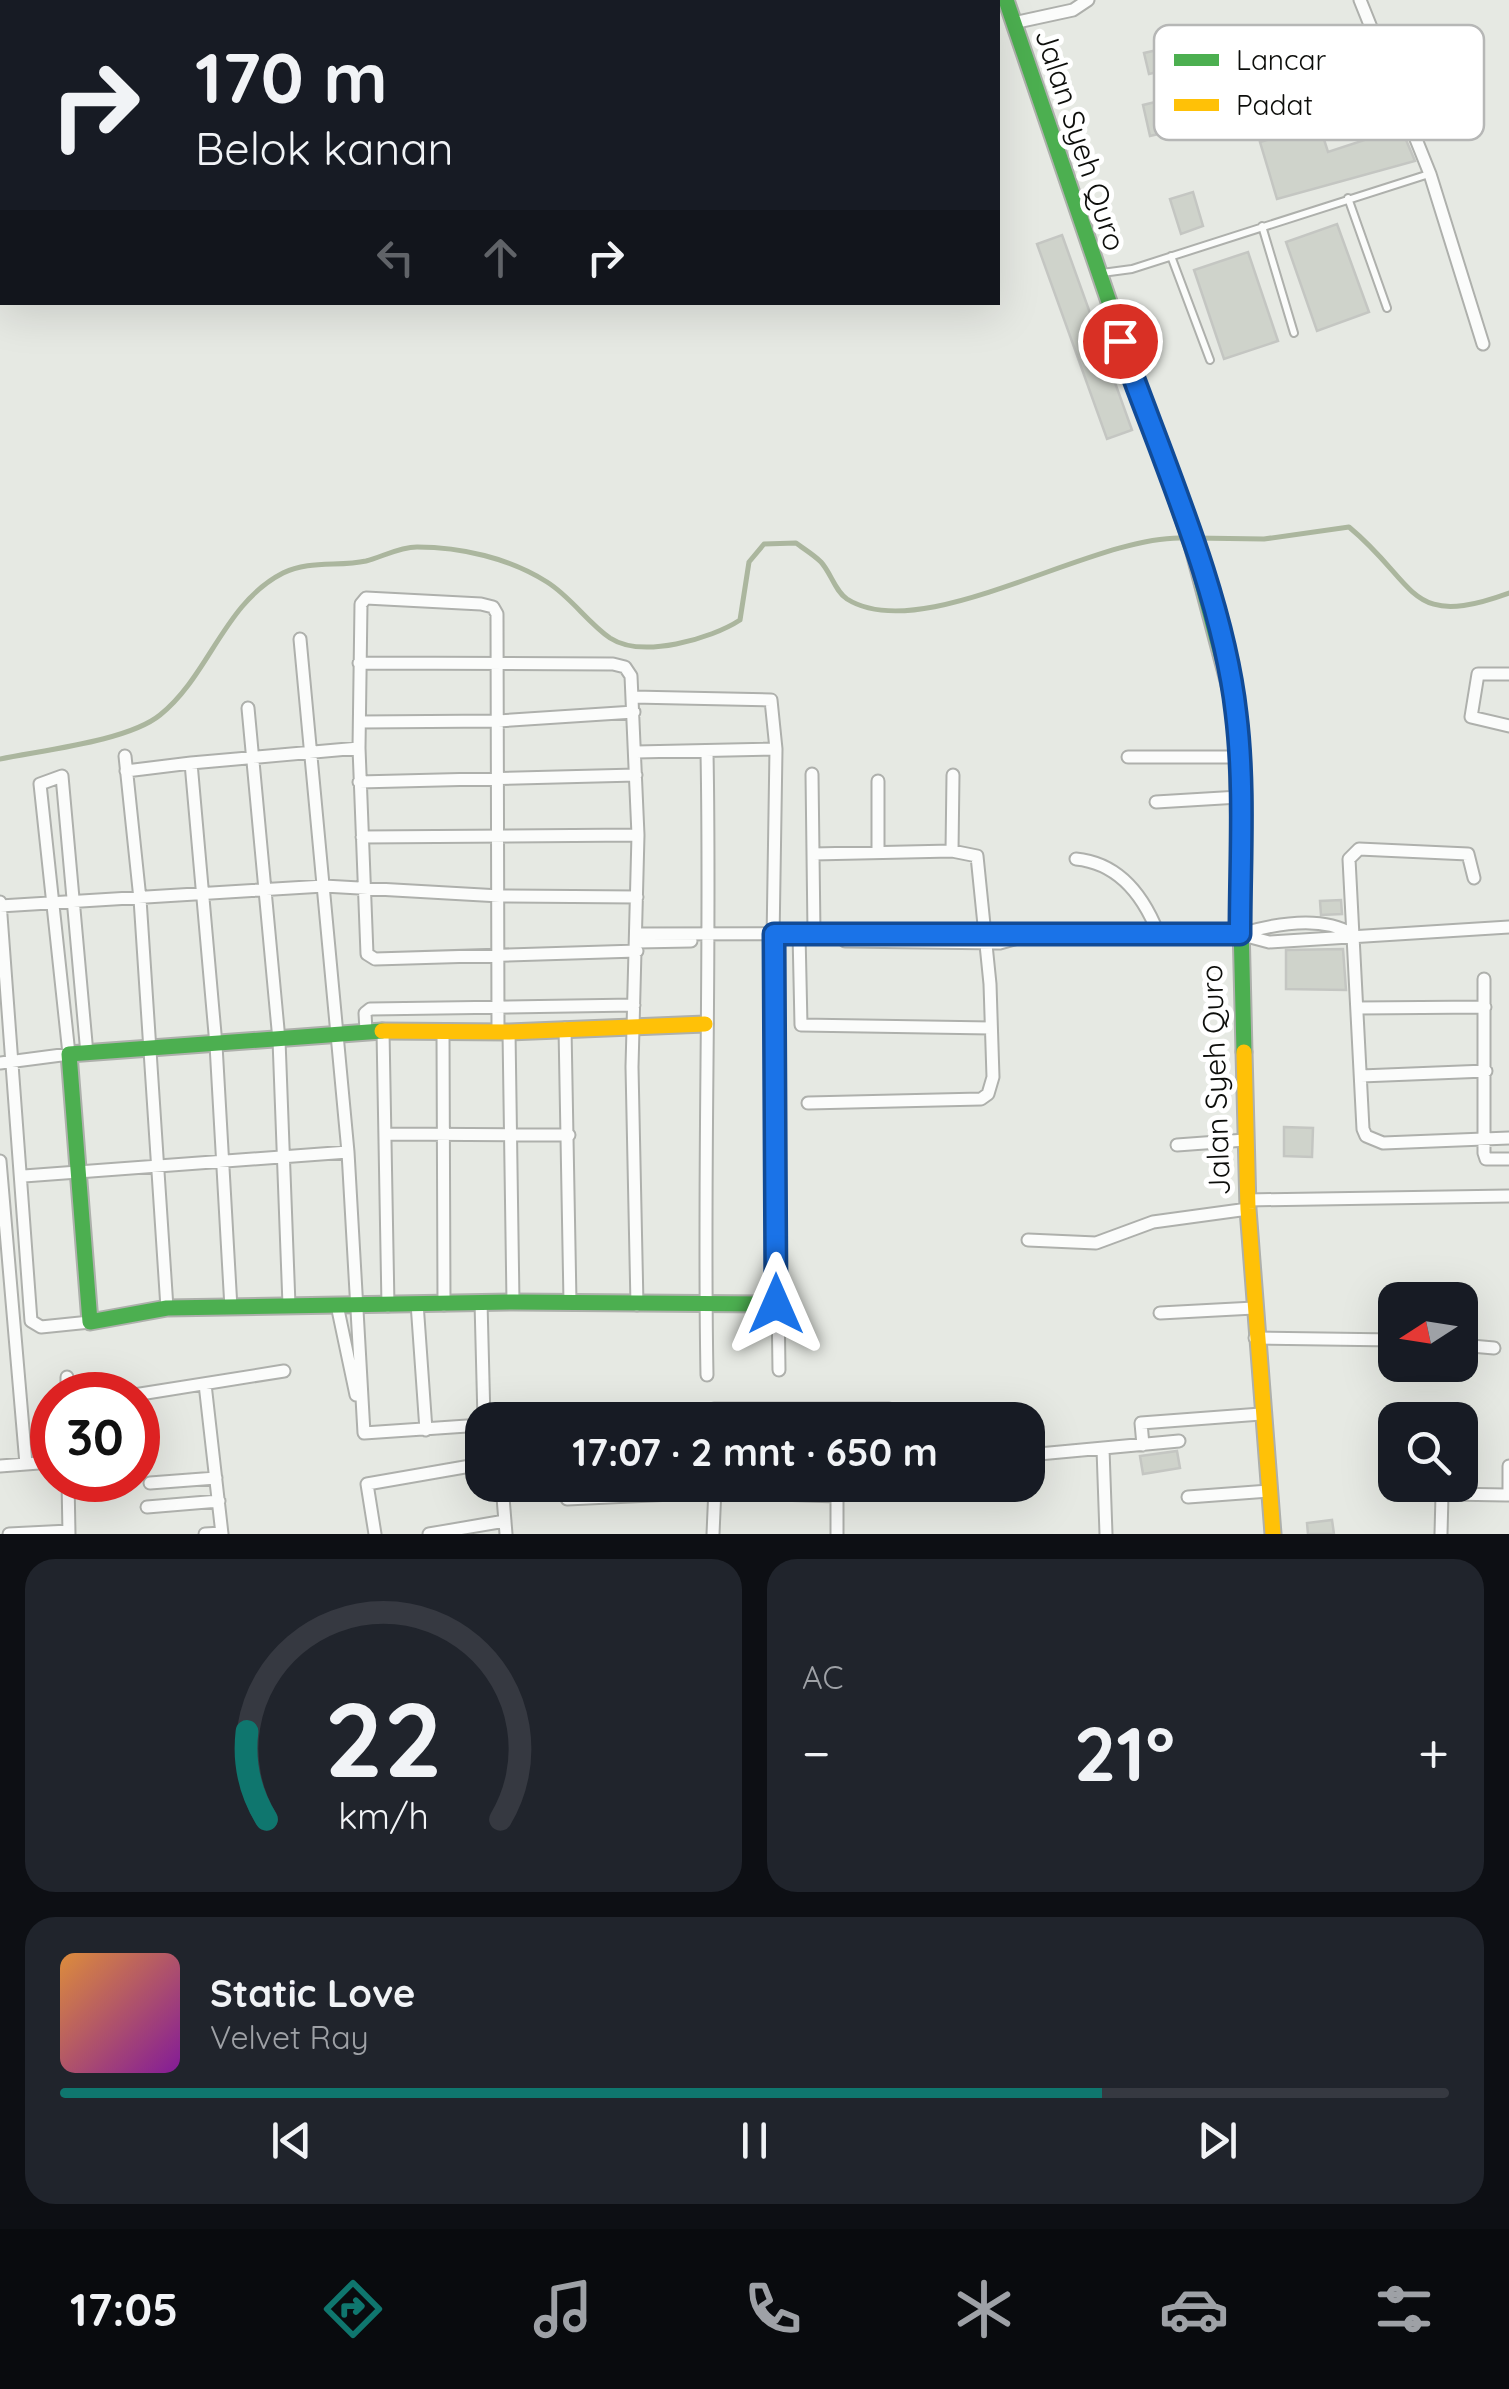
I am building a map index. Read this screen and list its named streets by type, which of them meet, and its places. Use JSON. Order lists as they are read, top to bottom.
{
  "streets": {
    "street": ["Jalan Syeh Quro"]
  },
  "legend": ["Lancar", "Padat"],
  "north": "left",
  "page": {
    "turn": ["170 m", "Belok kanan"],
    "limit": "30",
    "trip": "17:07 · 2 mnt · 650 m",
    "tile": "AC",
    "heat": ["−", "21°", "+"],
    "song": ["Static Love", "Velvet Ray"],
    "tabs": "17:05",
    "gauge": ["22", "km/h"]
  }
}
